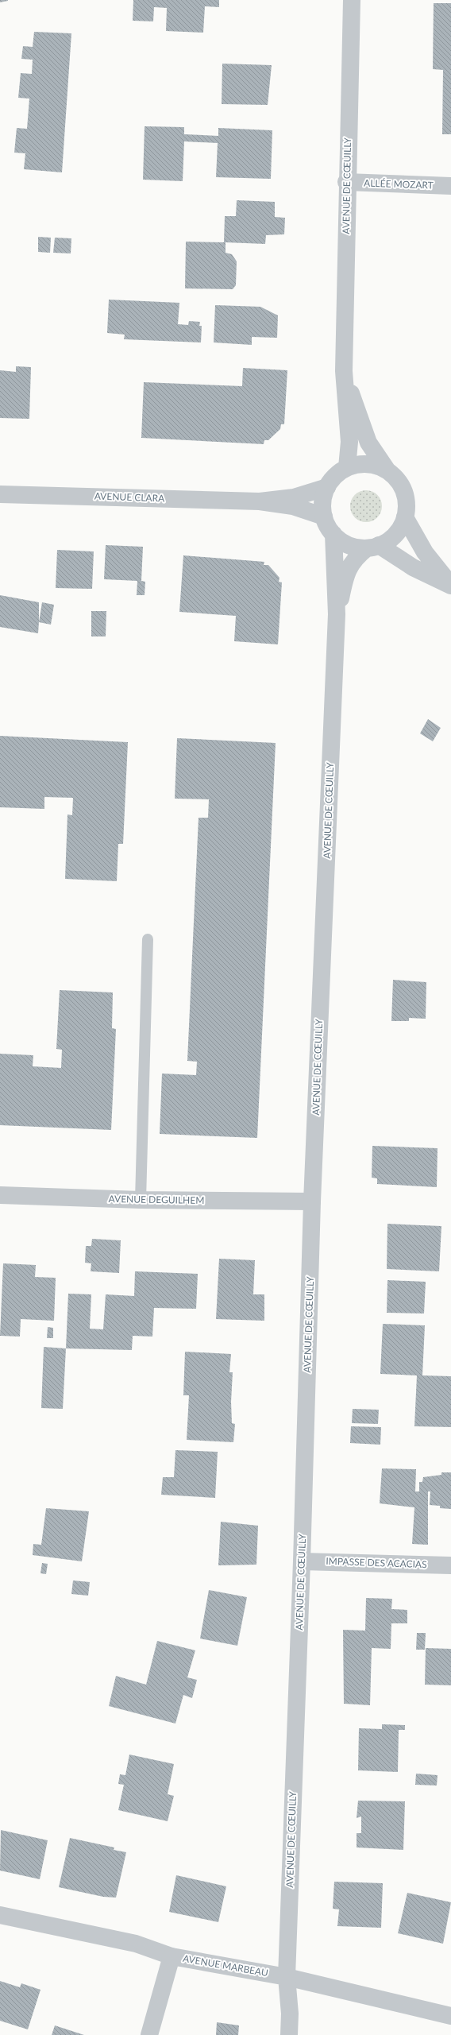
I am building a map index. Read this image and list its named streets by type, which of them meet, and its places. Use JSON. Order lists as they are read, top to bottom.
{
  "streets": {
    "street": [
      "ALLÉE MOZART",
      "AVENUE DE CŒUILLY",
      "AVENUE CLARA",
      "AVENUE DEGUILHEM",
      "IMPASSE DES ACACIAS",
      "AVENUE MARBEAU"
    ]
  },
  "crossings": [
    ["ALLÉE MOZART", "AVENUE DE CŒUILLY"],
    ["AVENUE DE CŒUILLY", "AVENUE CLARA"],
    ["AVENUE DE CŒUILLY", "AVENUE DEGUILHEM"],
    ["AVENUE DE CŒUILLY", "IMPASSE DES ACACIAS"],
    ["AVENUE DE CŒUILLY", "AVENUE MARBEAU"]
  ]
}
